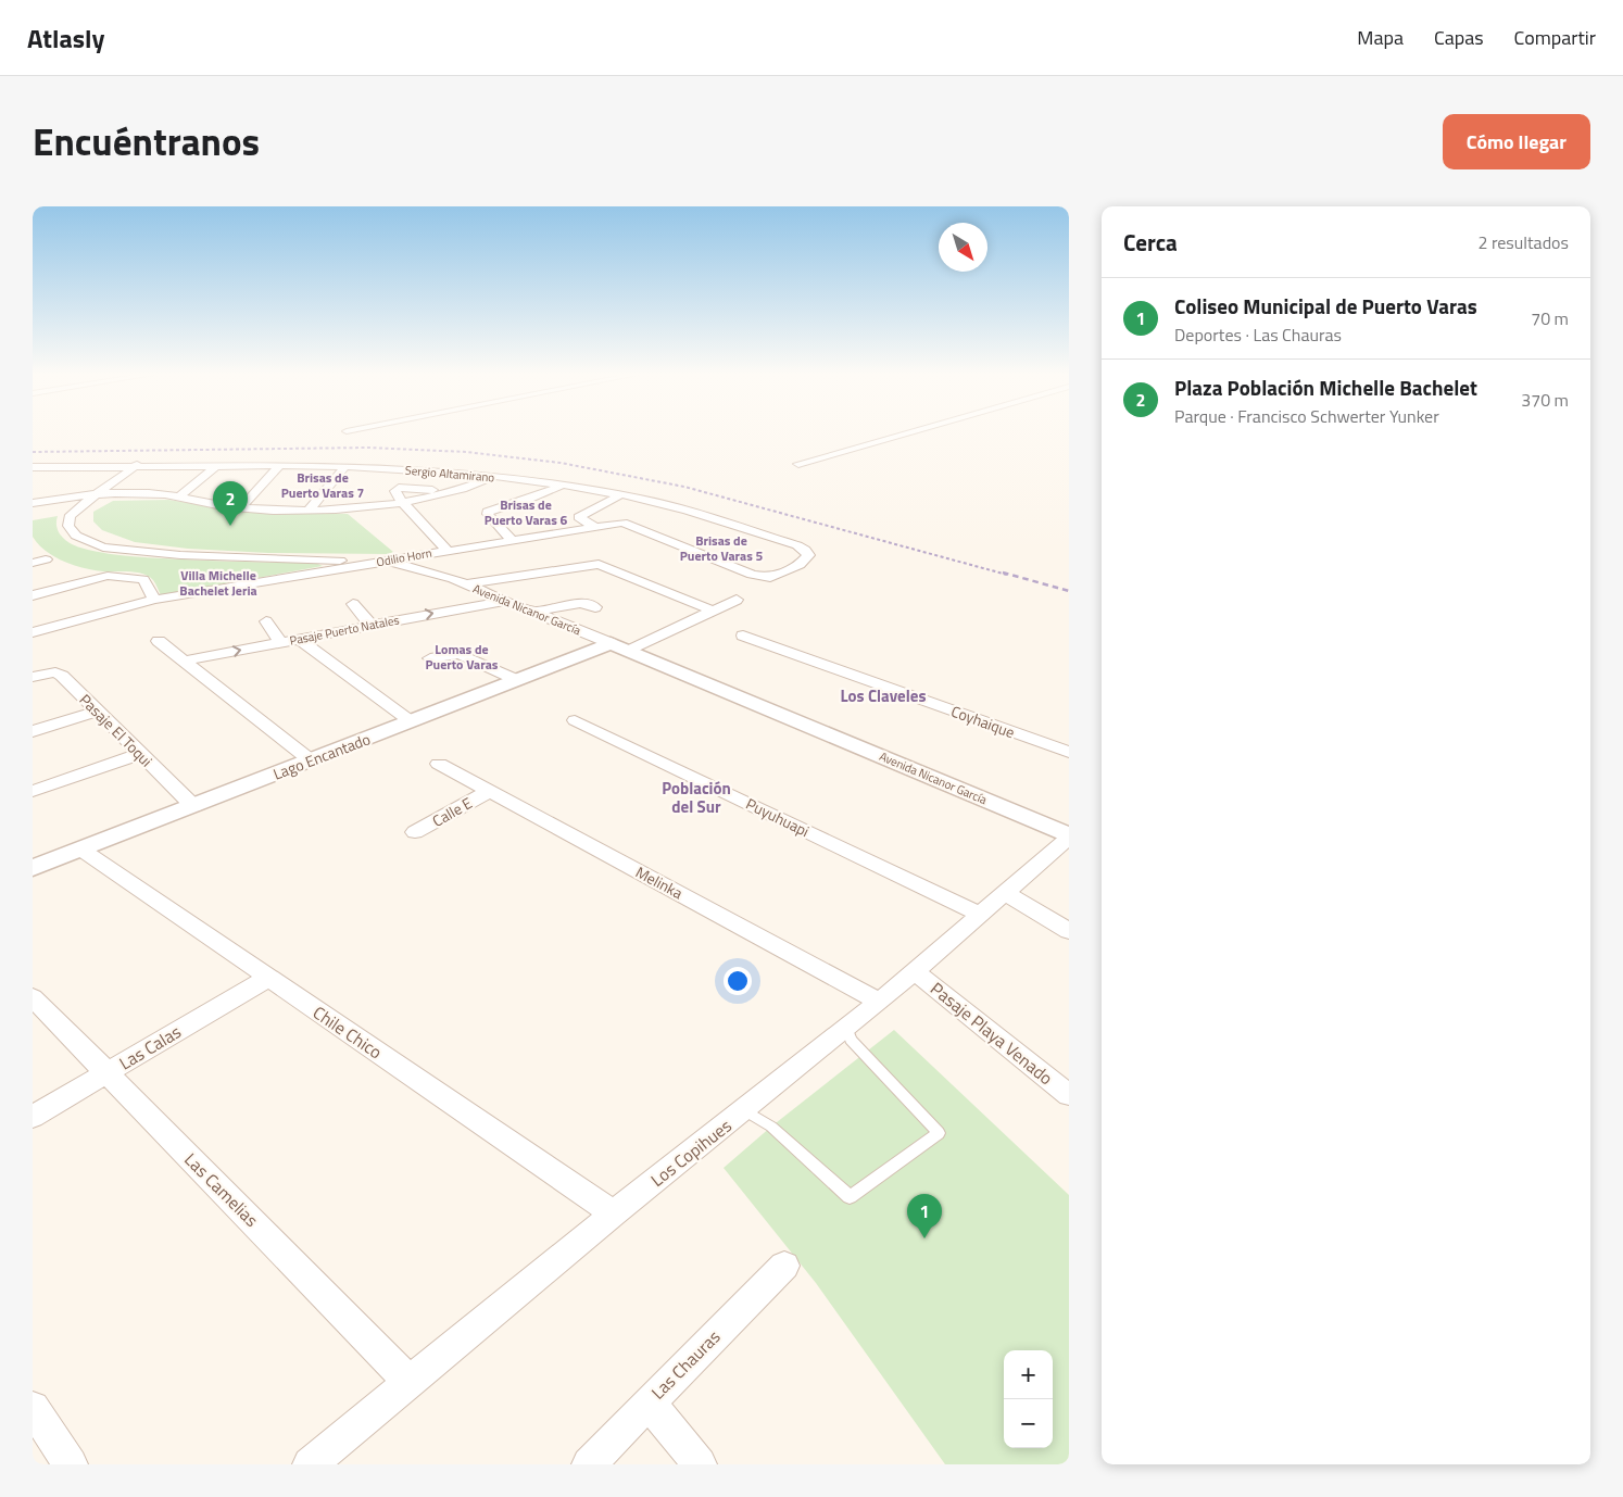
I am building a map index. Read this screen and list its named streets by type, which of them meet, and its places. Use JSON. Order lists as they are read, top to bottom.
{
  "streets": {
    "street": [
      "Sergio Altamirano",
      "Odilio Horn",
      "Avenida Nicanor García",
      "Pasaje Puerto Natales",
      "Coyhaique",
      "Pasaje El Toqui",
      "Lago Encantado",
      "Calle E",
      "Puyuhuapi",
      "Melinka",
      "Chile Chico",
      "Pasaje Playa Venado",
      "Las Calas",
      "Los Copihues",
      "Las Camelias",
      "Las Chauras"
    ]
  },
  "crossings": [
    ["Sergio Altamirano", "Odilio Horn"],
    ["Sergio Altamirano", "Avenida Nicanor García"],
    ["Odilio Horn", "Avenida Nicanor García"],
    ["Avenida Nicanor García", "Pasaje Puerto Natales"],
    ["Avenida Nicanor García", "Lago Encantado"],
    ["Avenida Nicanor García", "Los Copihues"],
    ["Pasaje El Toqui", "Lago Encantado"],
    ["Lago Encantado", "Chile Chico"],
    ["Calle E", "Melinka"],
    ["Puyuhuapi", "Los Copihues"],
    ["Melinka", "Los Copihues"],
    ["Chile Chico", "Las Calas"],
    ["Chile Chico", "Los Copihues"],
    ["Pasaje Playa Venado", "Los Copihues"],
    ["Las Calas", "Las Camelias"],
    ["Los Copihues", "Las Camelias"]
  ],
  "districts": [
    "Brisas de Puerto Varas 7",
    "Brisas de Puerto Varas 6",
    "Brisas de Puerto Varas 5",
    "Villa Michelle Bachelet Jeria",
    "Lomas de Puerto Varas",
    "Los Claveles",
    "Población del Sur"
  ],
  "north": "bottom right",
  "page": {
    "header": "Atlasly",
    "nav": ["Mapa", "Capas", "Compartir"],
    "title": "Encuéntranos",
    "buttons": "Cómo llegar",
    "heading": ["Cerca", "2 resultados"],
    "list": [
      {
        "mark": "1",
        "name": "Coliseo Municipal de Puerto Varas",
        "note": "Deportes · Las Chauras",
        "value": "70 m"
      },
      {
        "mark": "2",
        "name": "Plaza Población Michelle Bachelet",
        "note": "Parque · Francisco Schwerter Yunker",
        "value": "370 m"
      }
    ],
    "pins": ["2", "1"],
    "map_buttons": ["+", "−"]
  }
}
